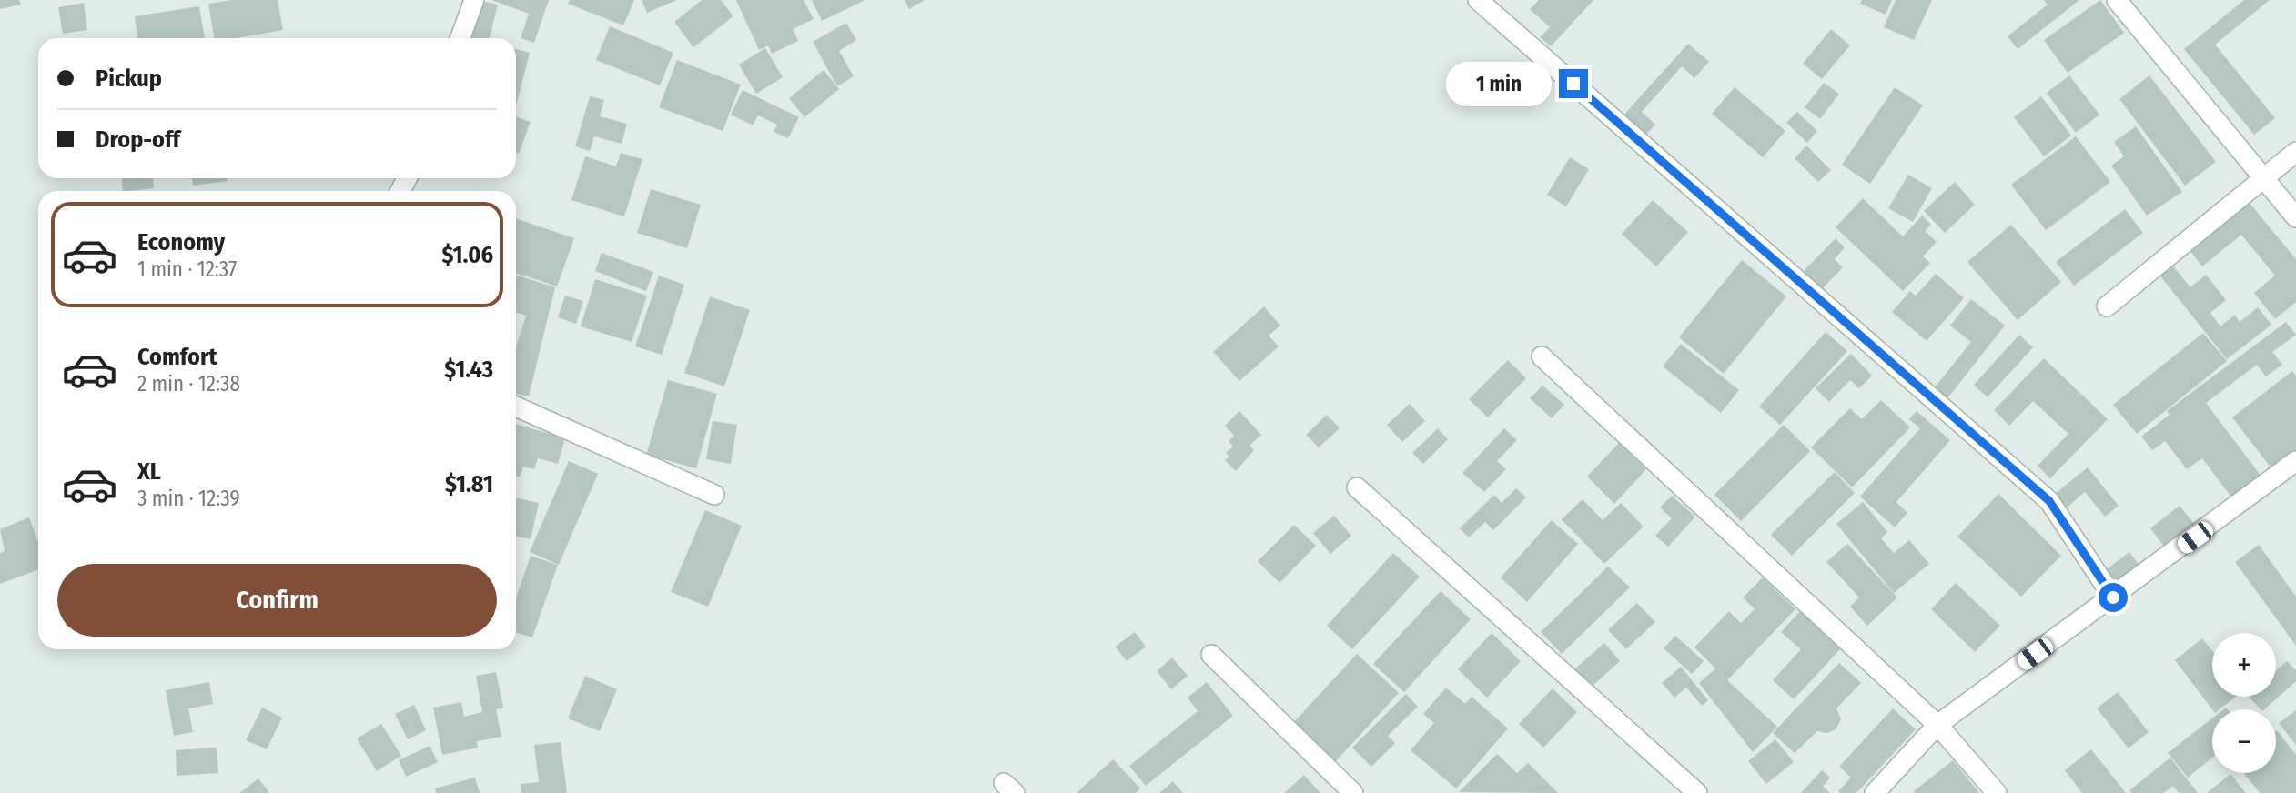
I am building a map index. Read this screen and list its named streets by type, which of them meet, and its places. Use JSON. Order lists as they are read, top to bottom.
{
  "page": {
    "banner": ["Pickup", "Drop-off"],
    "bubble": "1 min",
    "list": [
      {
        "name": "Economy",
        "note": "1 min · 12:37",
        "value": "$1.06"
      },
      {
        "name": "Comfort",
        "note": "2 min · 12:38",
        "value": "$1.43"
      },
      {
        "name": "XL",
        "note": "3 min · 12:39",
        "value": "$1.81"
      }
    ],
    "buttons": "Confirm",
    "map_buttons": ["+", "−"]
  }
}
